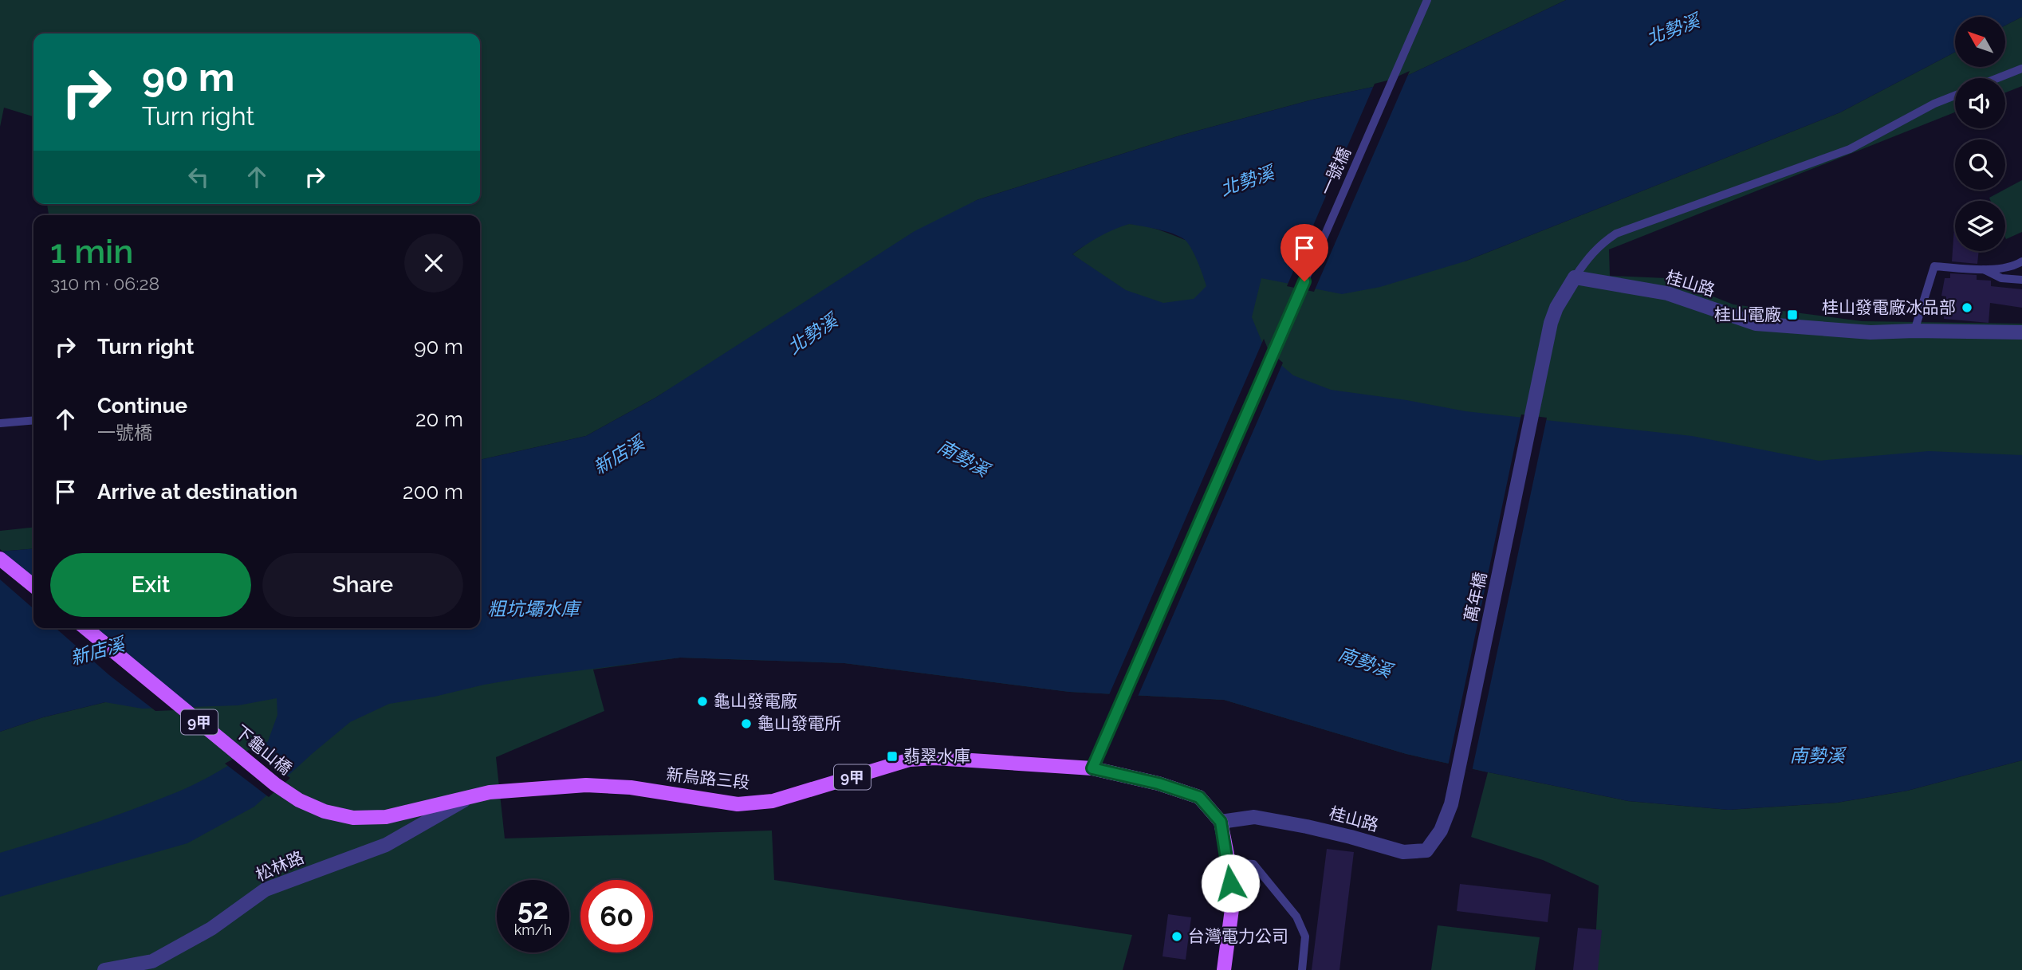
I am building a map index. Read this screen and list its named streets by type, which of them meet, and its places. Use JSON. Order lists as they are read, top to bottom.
{
  "streets": {
    "main road": ["9甲", "下龜山橋", "新烏路三段"],
    "street": ["桂山路", "萬年橋", "松林路"],
    "lane": ["一號橋"]
  },
  "crossings": [
    ["一號橋", "新烏路三段"],
    ["桂山路", "萬年橋"],
    ["桂山路", "新烏路三段"],
    ["下龜山橋", "新烏路三段"],
    ["新烏路三段", "松林路"]
  ],
  "water": [
    "北勢溪",
    "新店溪",
    "南勢溪",
    "粗坑壩水庫"
  ],
  "places": {
    "other": [
      "桂山發電廠冰品部",
      "龜山發電廠",
      "龜山發電所",
      "台灣電力公司"
    ],
    "transit": ["桂山電廠", "翡翠水庫"]
  },
  "north": "top left",
  "page": {
    "turn": ["90 m", "Turn right"],
    "heading": ["1 min", "310 m · 06:28"],
    "list": [
      {
        "name": "Turn right",
        "value": "90 m"
      },
      {
        "name": "Continue",
        "note": "一號橋",
        "value": "20 m"
      },
      {
        "name": "Arrive at destination",
        "value": "200 m"
      }
    ],
    "buttons": ["Exit", "Share"],
    "speed": "52 km/h",
    "limit": "60"
  }
}
